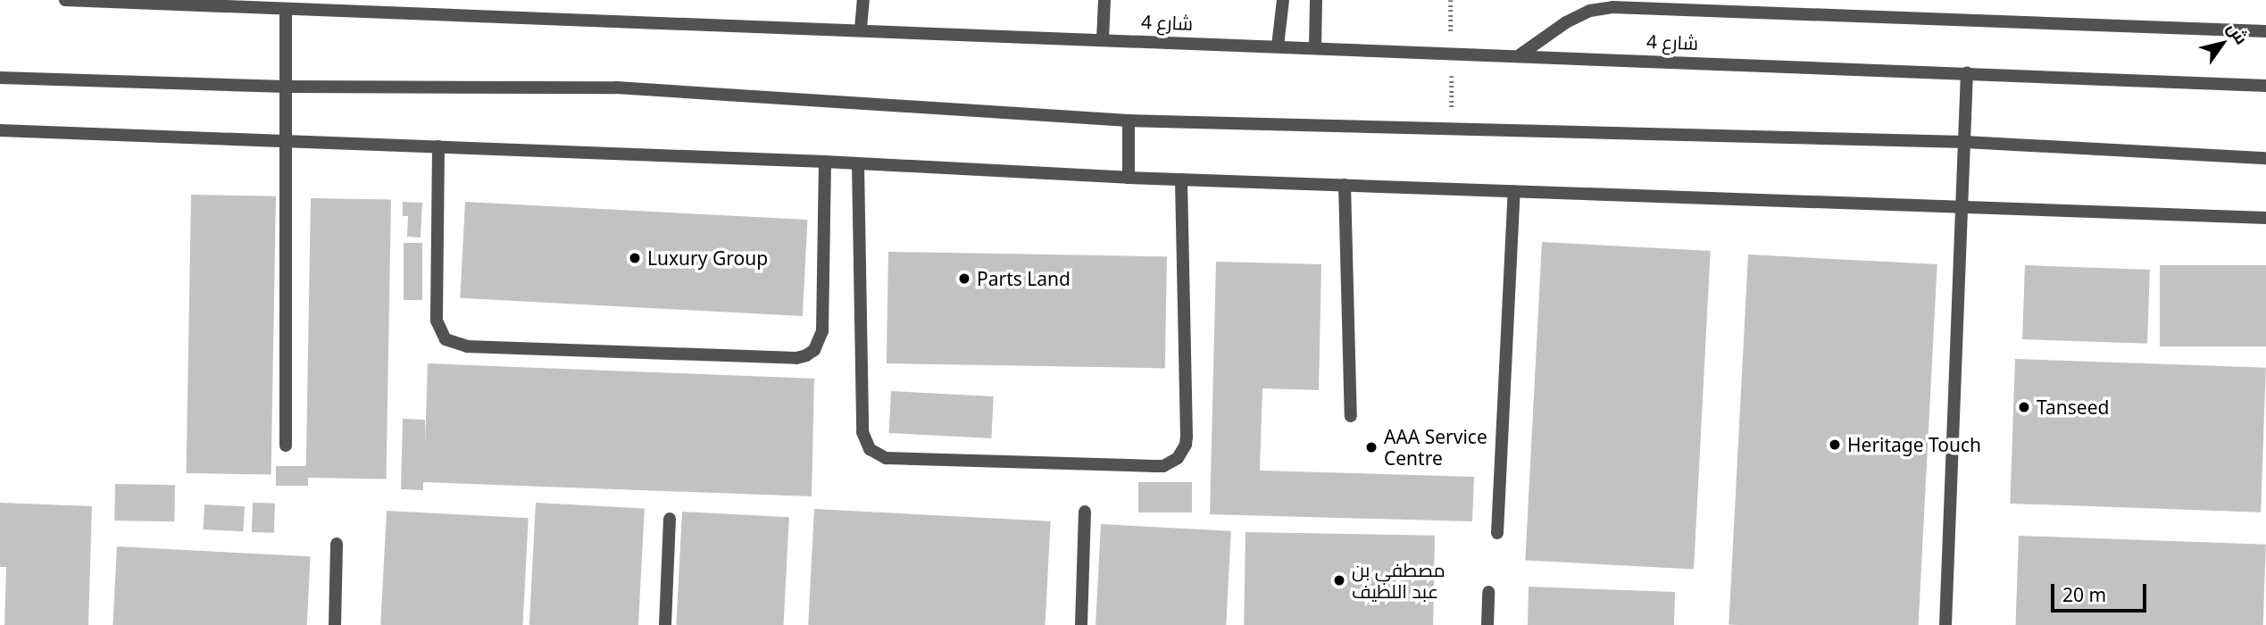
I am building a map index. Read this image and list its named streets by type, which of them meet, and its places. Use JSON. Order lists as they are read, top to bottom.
{
  "streets": {
    "street": ["شارع 4"]
  },
  "places": [
    "Luxury Group",
    "Parts Land",
    "Tanseed",
    "Heritage Touch",
    "AAA Service Centre",
    "مصطفي بن عبد اللطيف"
  ],
  "scale_bar": "20 m",
  "north": "top right"
}
